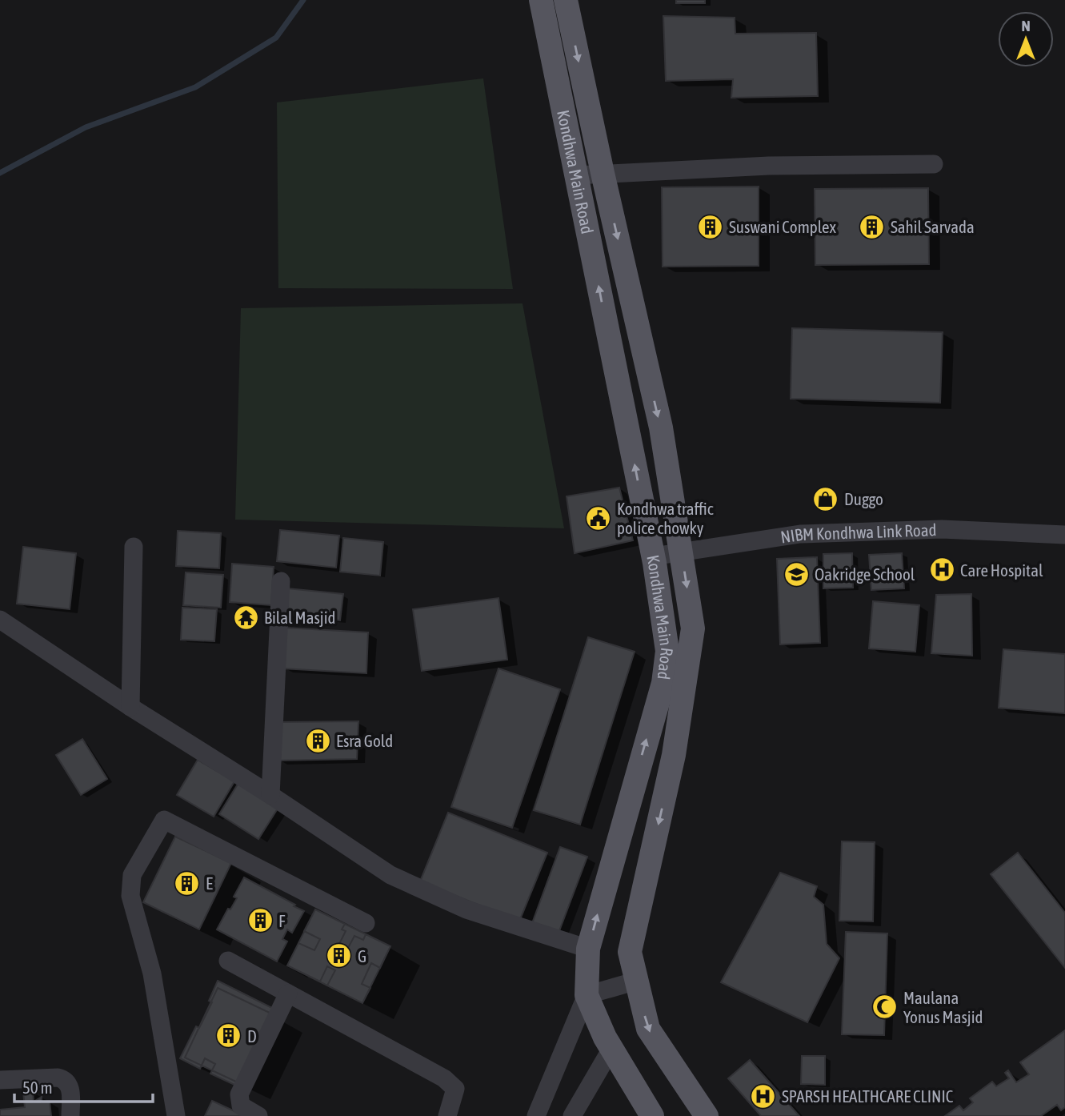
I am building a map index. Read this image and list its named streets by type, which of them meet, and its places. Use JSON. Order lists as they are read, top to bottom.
{
  "streets": {
    "main road": ["Kondhwa Main Road"],
    "street": ["NIBM Kondhwa Link Road"]
  },
  "crossings": [
    ["Kondhwa Main Road", "NIBM Kondhwa Link Road"]
  ],
  "places": {
    "building": [
      "Suswani Complex",
      "Sahil Sarvada",
      "Esra Gold",
      "E",
      "F",
      "G",
      "D"
    ],
    "shop": ["Duggo"],
    "public building": ["Kondhwa traffic police chowky"],
    "hospital": ["Care Hospital", "SPARSH HEALTHCARE CLINIC"],
    "school or university": ["Oakridge School"],
    "temple": ["Bilal Masjid"],
    "mosque": ["Maulana Yonus Masjid"]
  },
  "scale_bar": "50 m",
  "north": "top"
}
